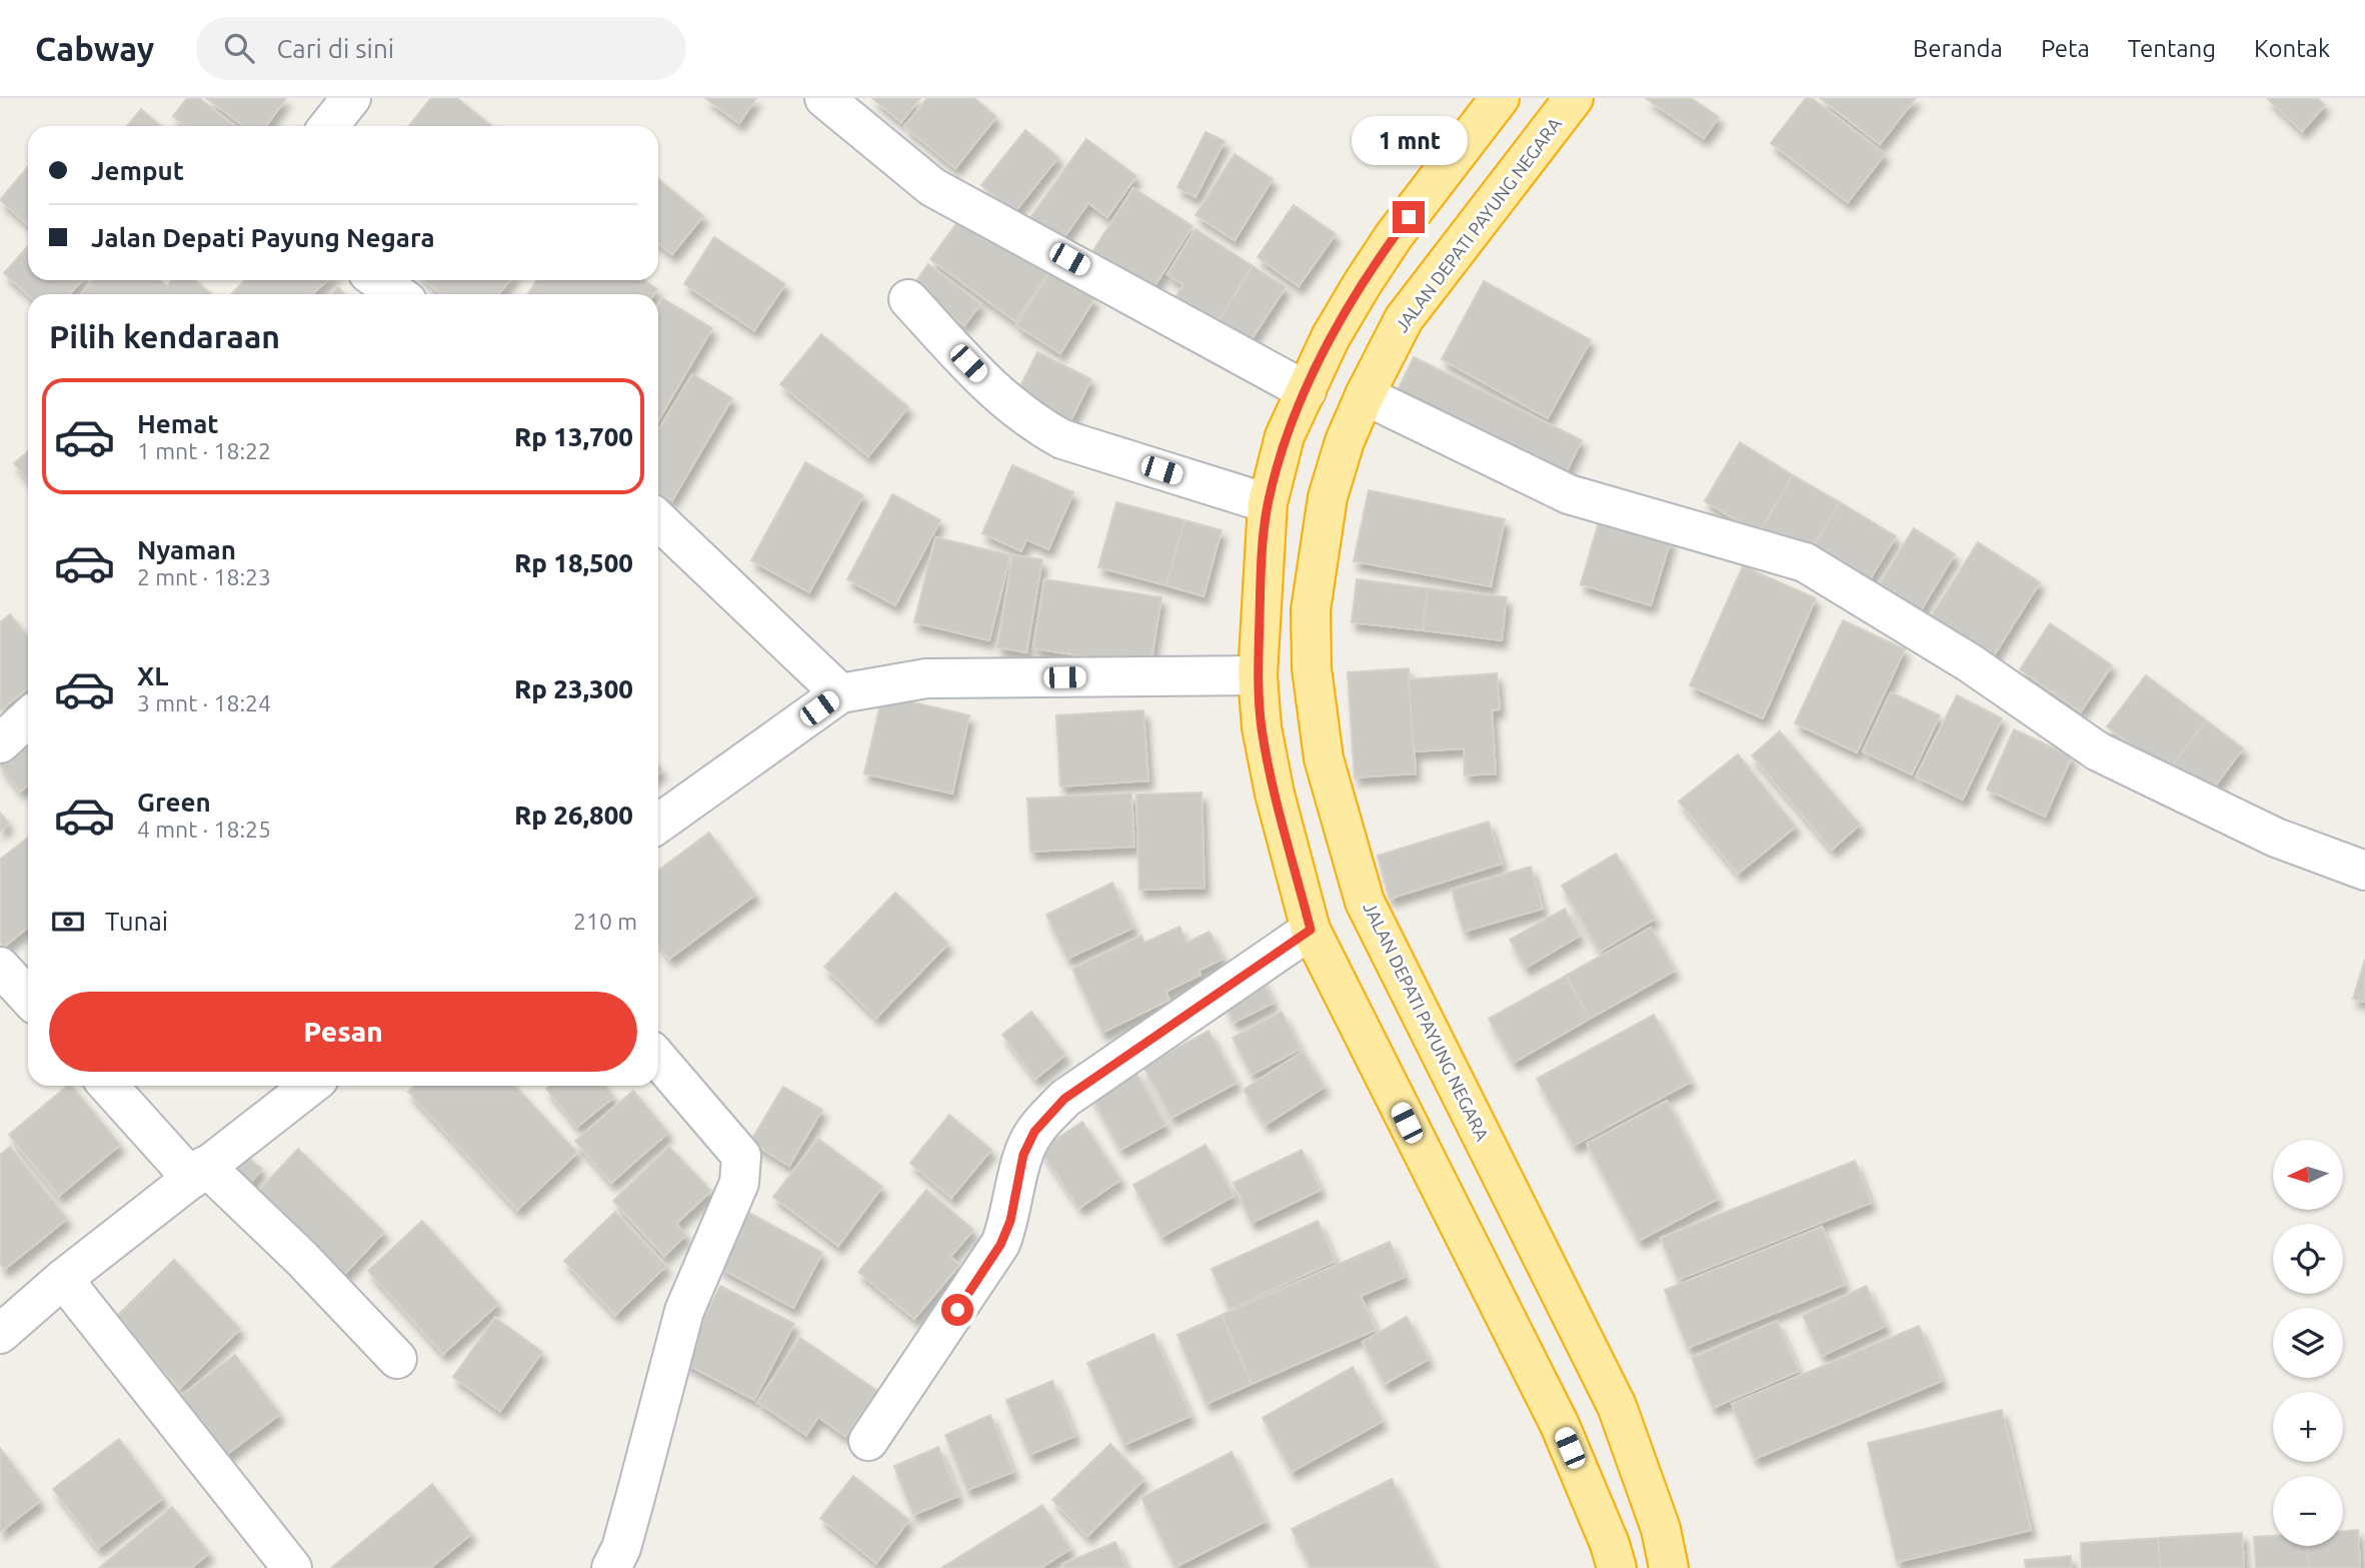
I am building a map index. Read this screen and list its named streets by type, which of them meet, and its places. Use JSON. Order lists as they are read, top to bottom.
{
  "streets": {
    "highway": ["JALAN DEPATI PAYUNG NEGARA"]
  },
  "north": "left",
  "page": {
    "header": "Cabway",
    "search": "Cari di sini",
    "nav": [
      "Beranda",
      "Peta",
      "Tentang",
      "Kontak"
    ],
    "bubble": "1 mnt",
    "banner": ["Jemput", "Jalan Depati Payung Negara"],
    "heading": "Pilih kendaraan",
    "list": [
      {
        "name": "Hemat",
        "note": "1 mnt · 18:22",
        "value": "Rp 13,700"
      },
      {
        "name": "Nyaman",
        "note": "2 mnt · 18:23",
        "value": "Rp 18,500"
      },
      {
        "name": "XL",
        "note": "3 mnt · 18:24",
        "value": "Rp 23,300"
      },
      {
        "name": "Green",
        "note": "4 mnt · 18:25",
        "value": "Rp 26,800"
      }
    ],
    "pay": ["Tunai", "210 m"],
    "buttons": "Pesan",
    "map_buttons": ["+", "−"]
  }
}
